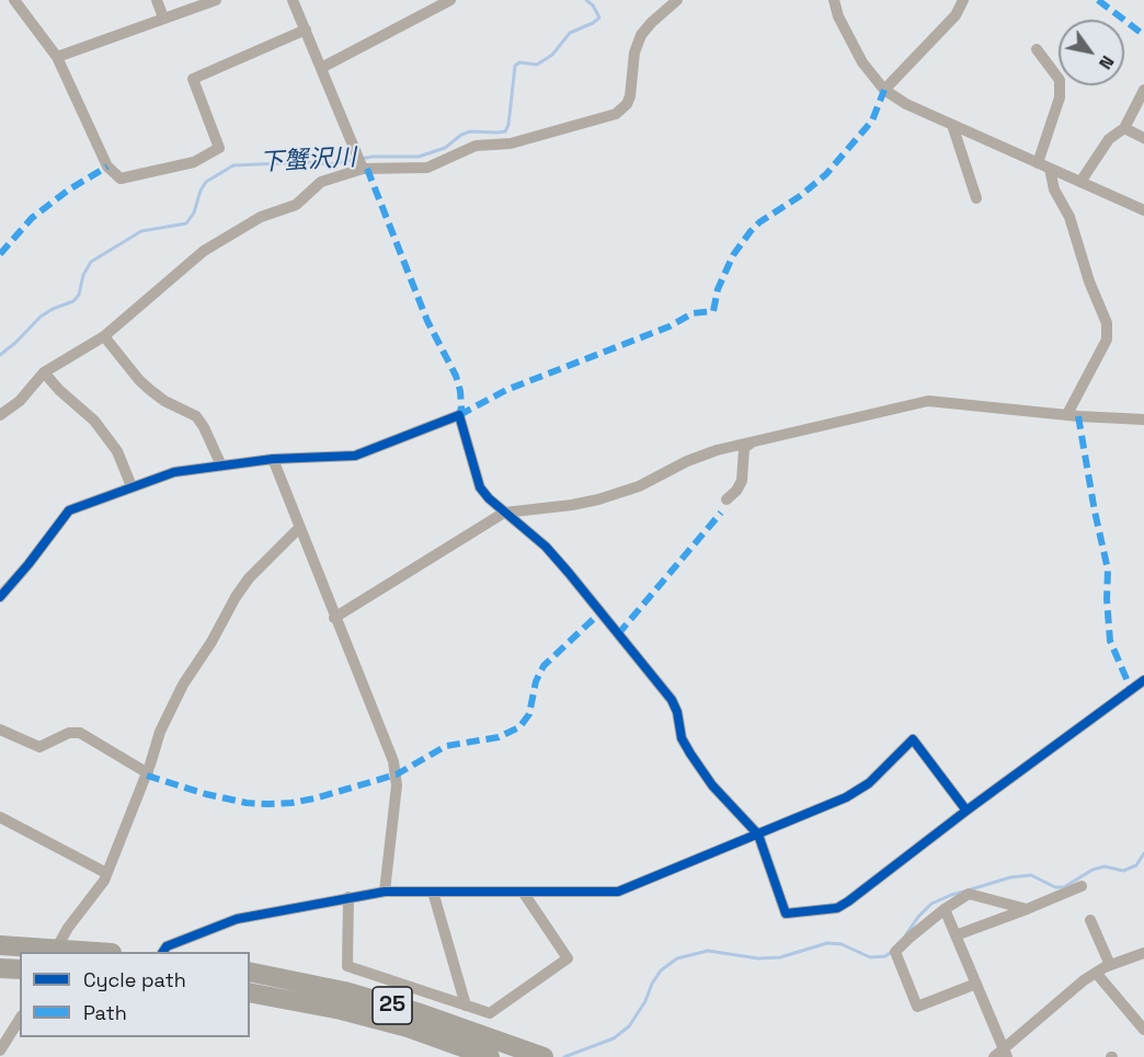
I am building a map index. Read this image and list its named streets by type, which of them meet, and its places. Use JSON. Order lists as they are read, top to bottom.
{
  "streets": {
    "main road": ["25"]
  },
  "water": ["下蟹沢川"],
  "legend": ["Cycle path", "Path"],
  "north": "bottom right"
}
